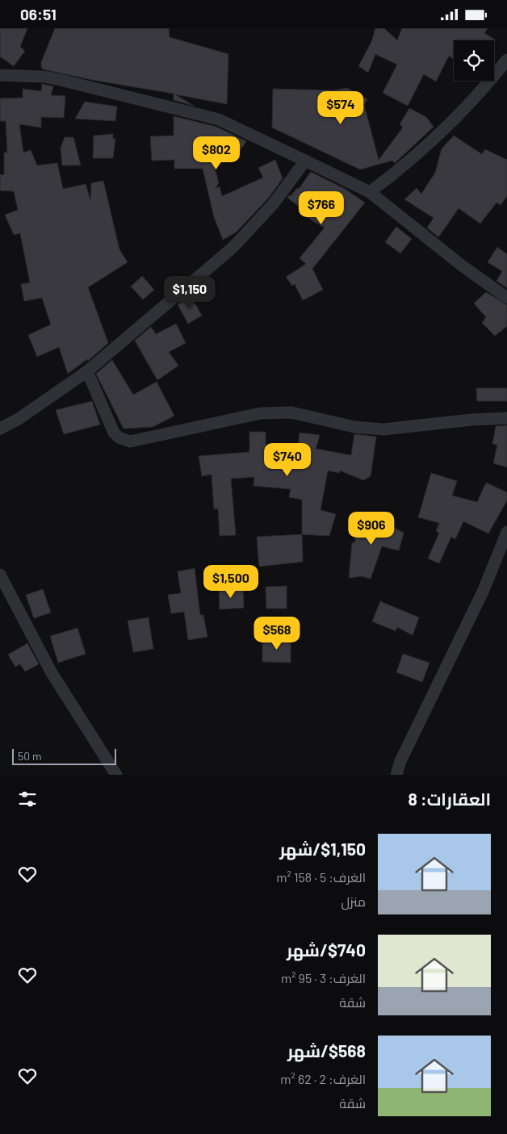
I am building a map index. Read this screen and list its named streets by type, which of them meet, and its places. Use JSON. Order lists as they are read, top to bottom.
{
  "scale_bar": "50 m",
  "page": {
    "status": "06:51",
    "price": [
      "$574",
      "$802",
      "$766",
      "$1,150",
      "$740",
      "$906",
      "$1,500",
      "$568"
    ],
    "scale": "50 m",
    "heading": "العقارات: 8",
    "list": [
      {
        "name": "$1,150/شهر",
        "note": "الغرف: 5 · 158 m² · منزل"
      },
      {
        "name": "$740/شهر",
        "note": "الغرف: 3 · 95 m² · شقة"
      },
      {
        "name": "$568/شهر",
        "note": "الغرف: 2 · 62 m² · شقة"
      }
    ]
  }
}
